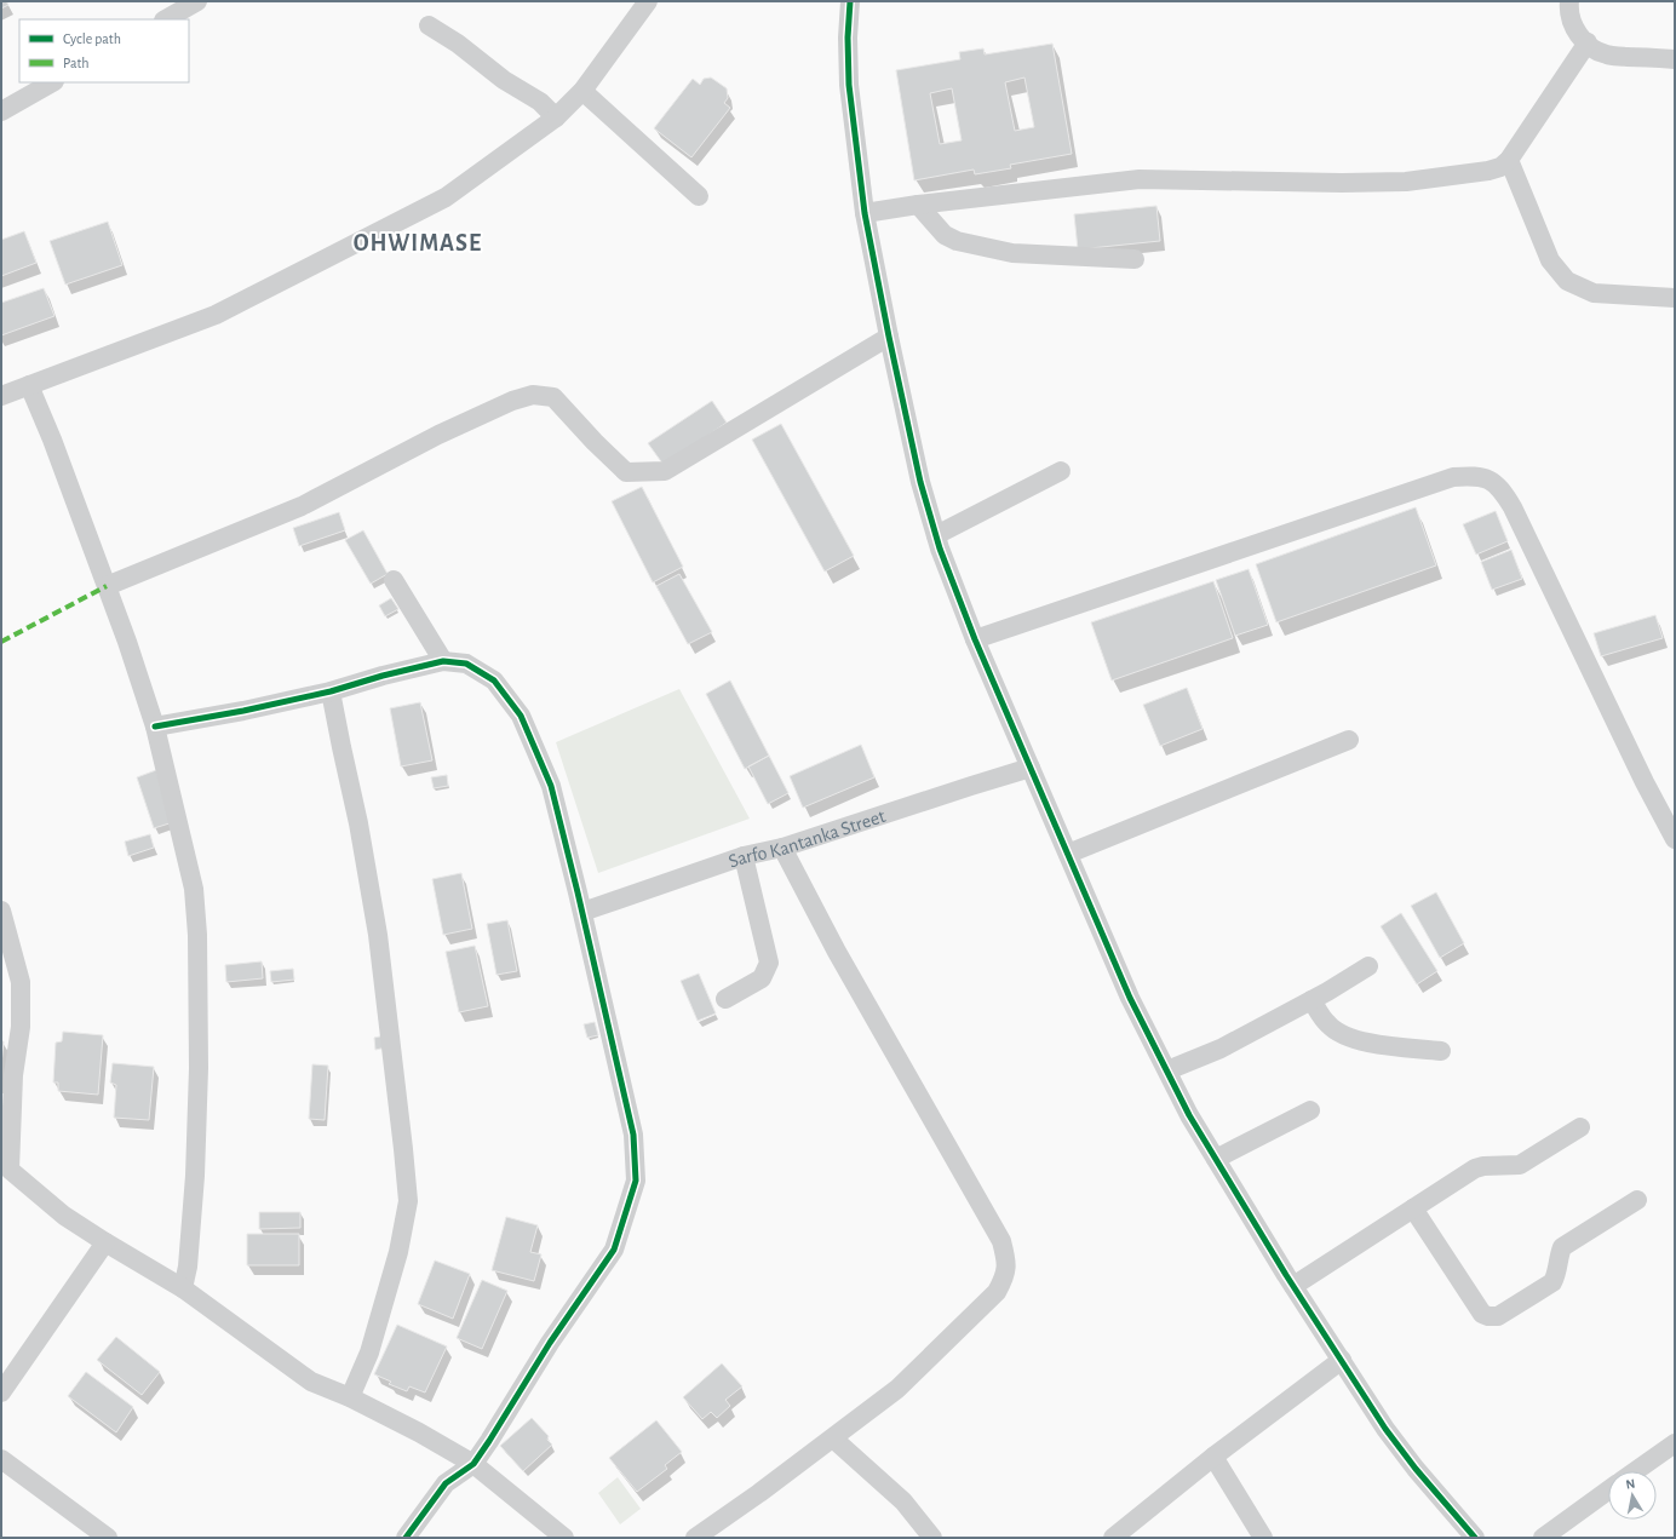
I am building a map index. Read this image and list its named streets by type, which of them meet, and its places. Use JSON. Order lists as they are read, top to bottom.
{
  "streets": {
    "street": ["Sarfo Kantanka Street"]
  },
  "districts": ["OHWIMASE"],
  "legend": ["Cycle path", "Path"],
  "north": "top"
}
